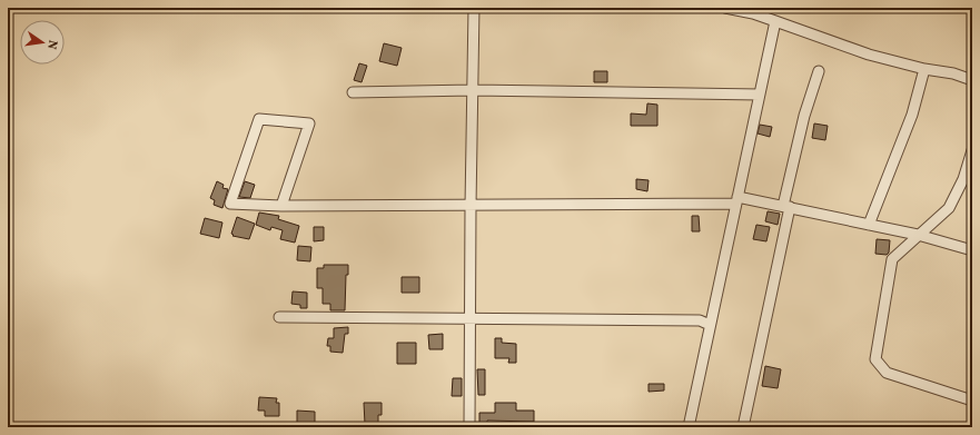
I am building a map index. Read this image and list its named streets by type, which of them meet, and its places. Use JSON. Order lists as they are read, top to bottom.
{
  "north": "right"
}
